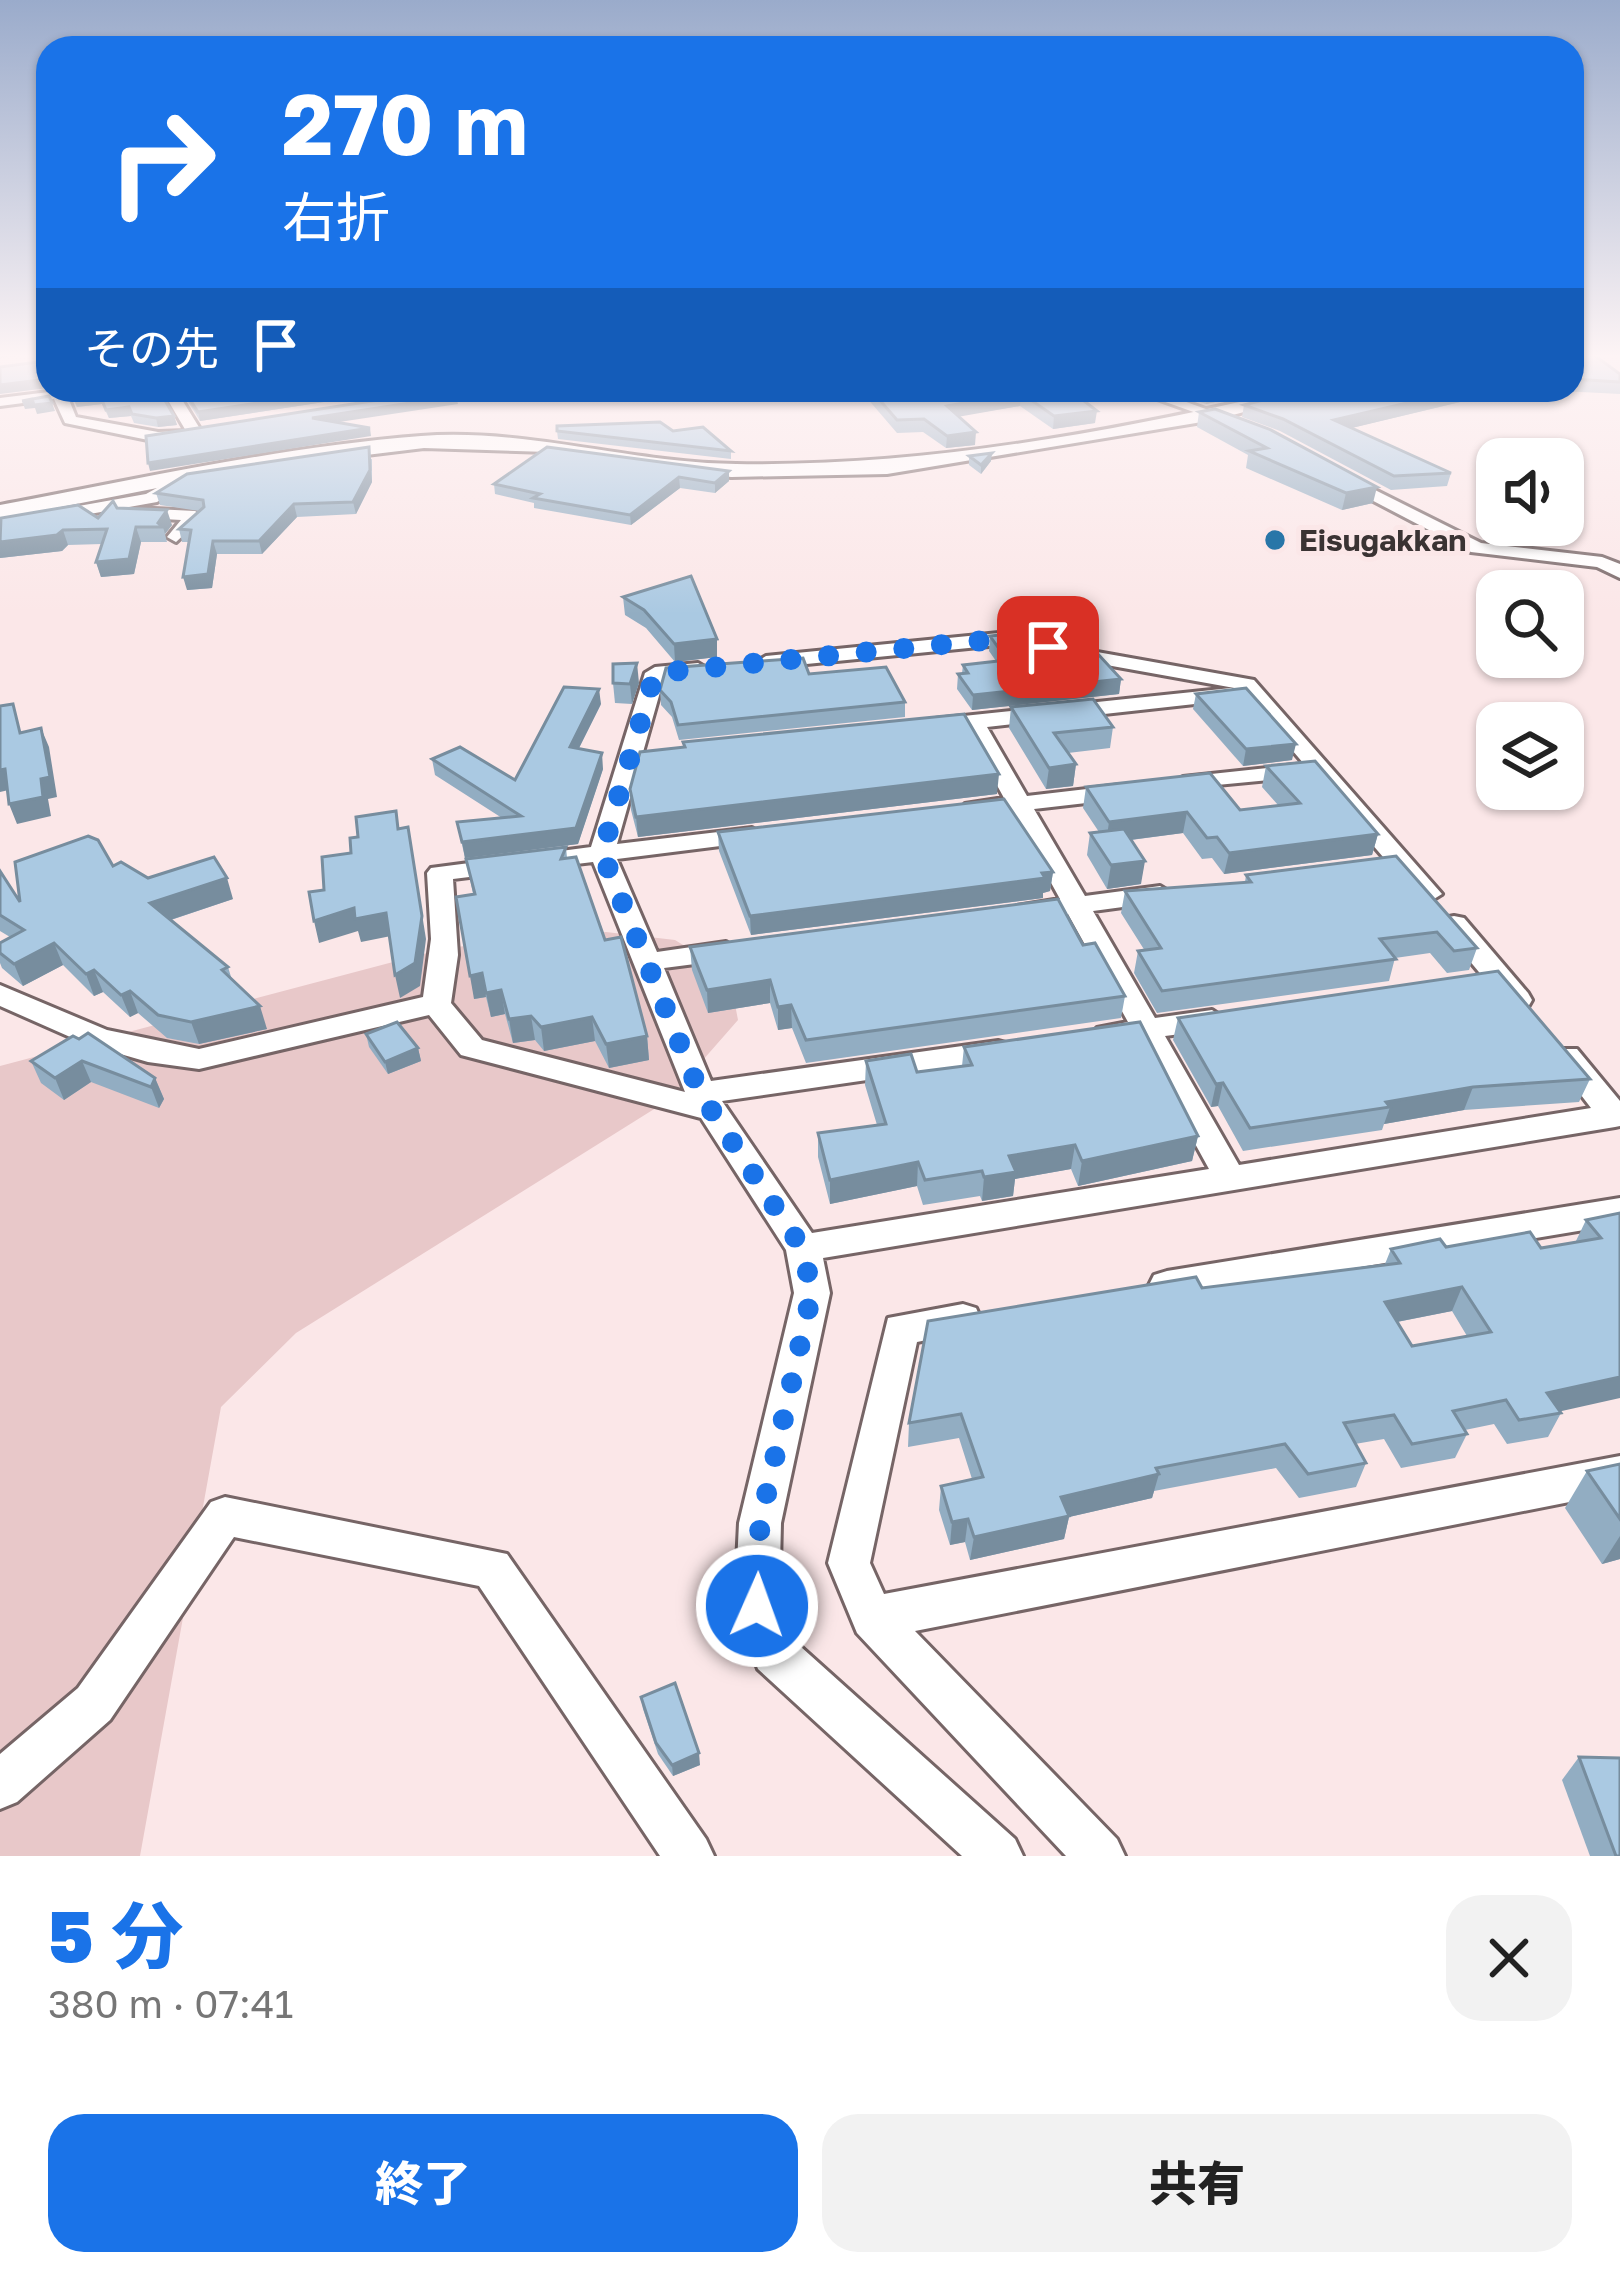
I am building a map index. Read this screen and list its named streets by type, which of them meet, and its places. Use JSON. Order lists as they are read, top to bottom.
{
  "places": ["Eisugakkan"],
  "page": {
    "turn": ["270 m", "右折"],
    "then": "その先",
    "heading": ["5 分", "380 m · 07:41"],
    "buttons": ["終了", "共有"]
  }
}
